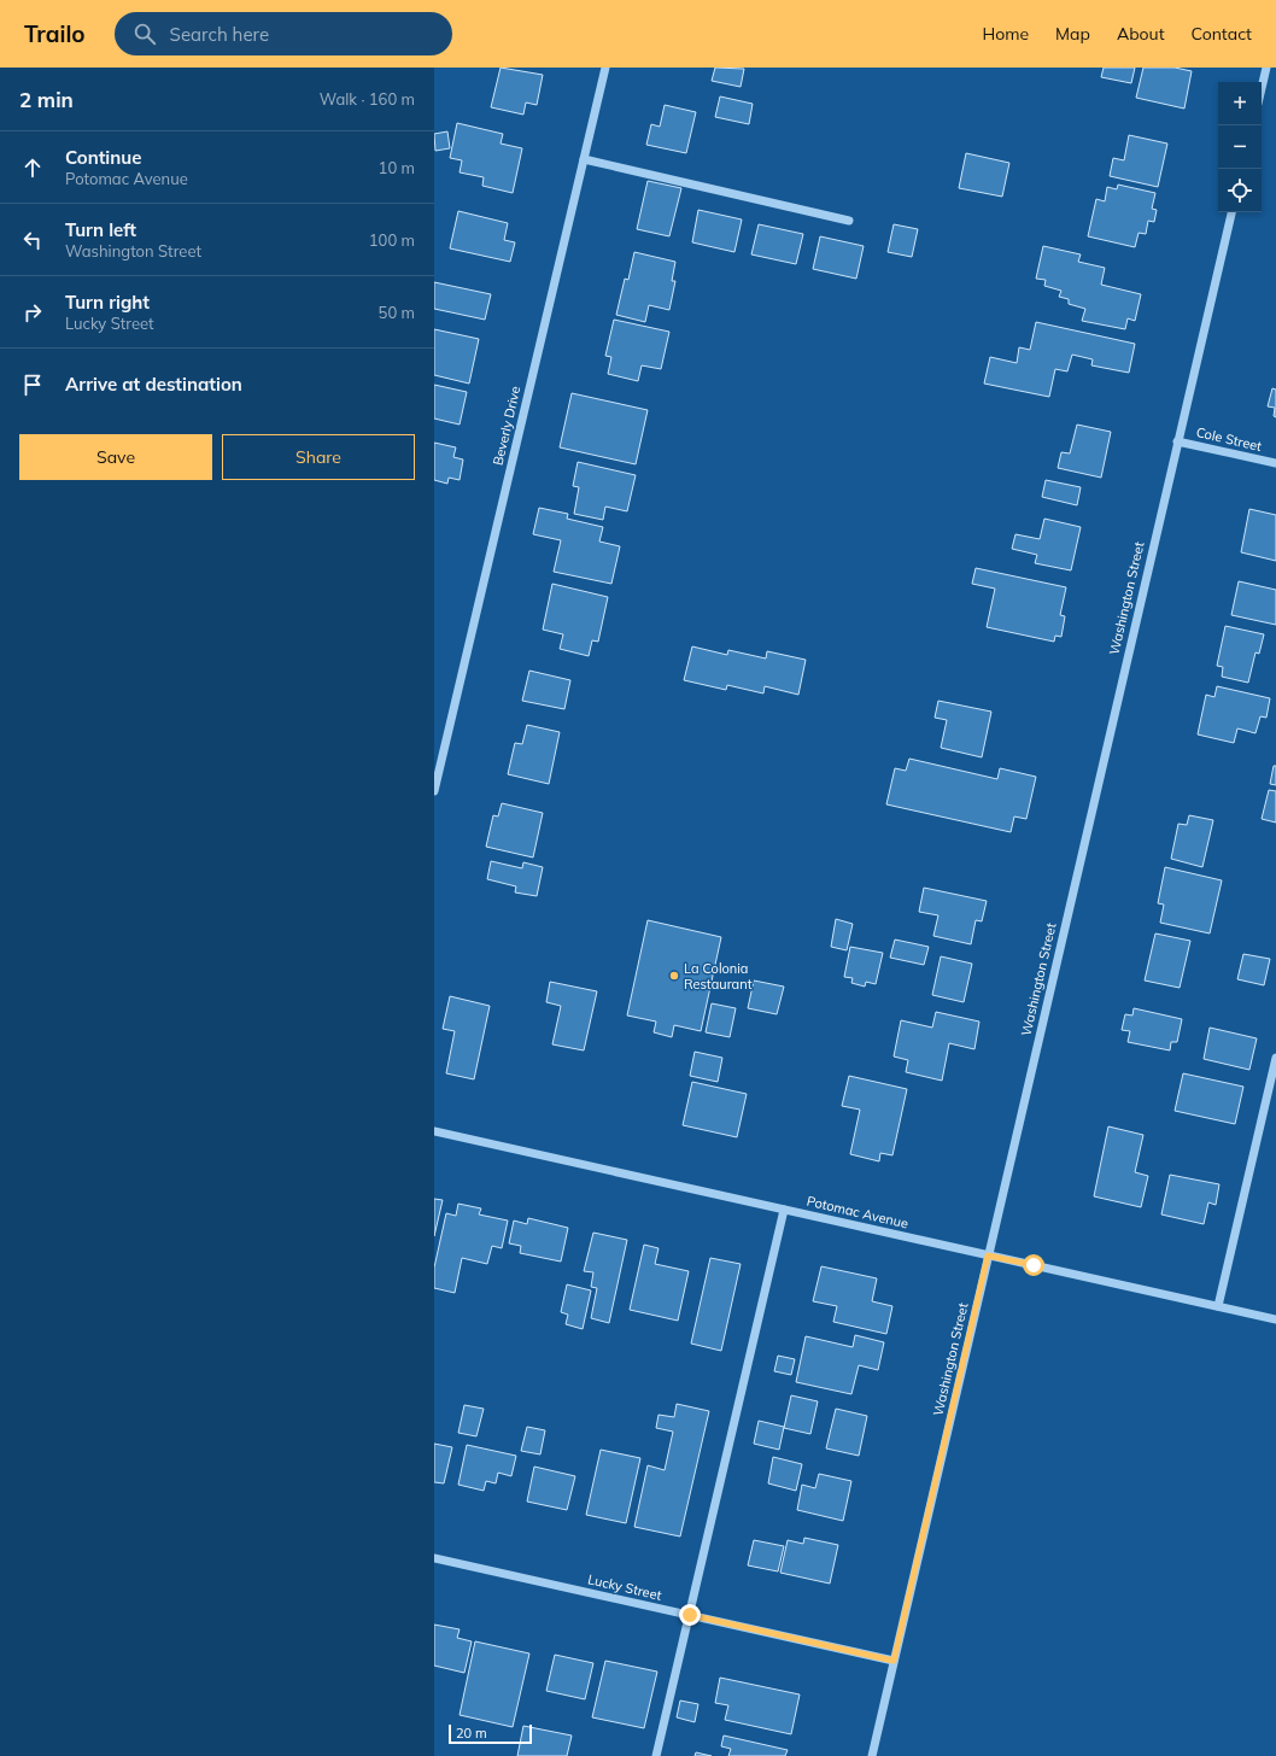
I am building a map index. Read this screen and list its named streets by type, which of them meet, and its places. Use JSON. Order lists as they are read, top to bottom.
{
  "streets": {
    "street": [
      "Beverly Drive",
      "Cole Street",
      "Washington Street",
      "Potomac Avenue",
      "Lucky Street"
    ]
  },
  "crossings": [
    ["Cole Street", "Washington Street"],
    ["Washington Street", "Potomac Avenue"],
    ["Washington Street", "Lucky Street"]
  ],
  "places": ["La Colonia Restaurant"],
  "scale_bar": "20 m",
  "page": {
    "header": "Trailo",
    "search": "Search here",
    "nav": [
      "Home",
      "Map",
      "About",
      "Contact"
    ],
    "heading": ["2 min", "Walk · 160 m"],
    "map_buttons": ["+", "−"],
    "list": [
      ["Continue", "Potomac Avenue", "10 m"],
      ["Turn left", "Washington Street", "100 m"],
      ["Turn right", "Lucky Street", "50 m"],
      "Arrive at destination"
    ],
    "buttons": ["Save", "Share"],
    "scale": "20 m"
  }
}
